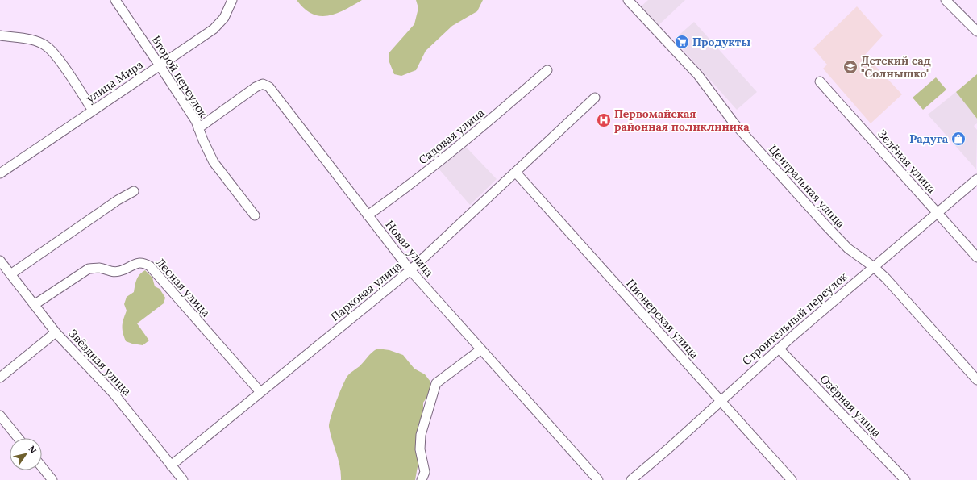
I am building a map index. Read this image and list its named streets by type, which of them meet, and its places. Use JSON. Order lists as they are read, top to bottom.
{
  "streets": {
    "street": [
      "Второй переулок",
      "улица Мира",
      "Садовая улица",
      "Зелёная улица",
      "Центральная улица",
      "Новая улица",
      "Лесная улица",
      "Парковая улица",
      "Пионерская улица",
      "Строительный переулок",
      "Звёздная улица",
      "Озёрная улица"
    ]
  },
  "crossings": [
    ["Второй переулок", "улица Мира"],
    ["Второй переулок", "Новая улица"],
    ["Садовая улица", "Новая улица"],
    ["Зелёная улица", "Строительный переулок"],
    ["Центральная улица", "Строительный переулок"],
    ["Новая улица", "Парковая улица"],
    ["Лесная улица", "Парковая улица"],
    ["Лесная улица", "Звёздная улица"],
    ["Парковая улица", "Пионерская улица"],
    ["Парковая улица", "Звёздная улица"],
    ["Пионерская улица", "Строительный переулок"],
    ["Строительный переулок", "Озёрная улица"]
  ],
  "places": {
    "supermarket": ["Продукты"],
    "school or university": ["Детский сад \"Солнышко\""],
    "hospital": ["Первомайская районная поликлиника"],
    "shop": ["Радуга"]
  },
  "north": "top right"
}
